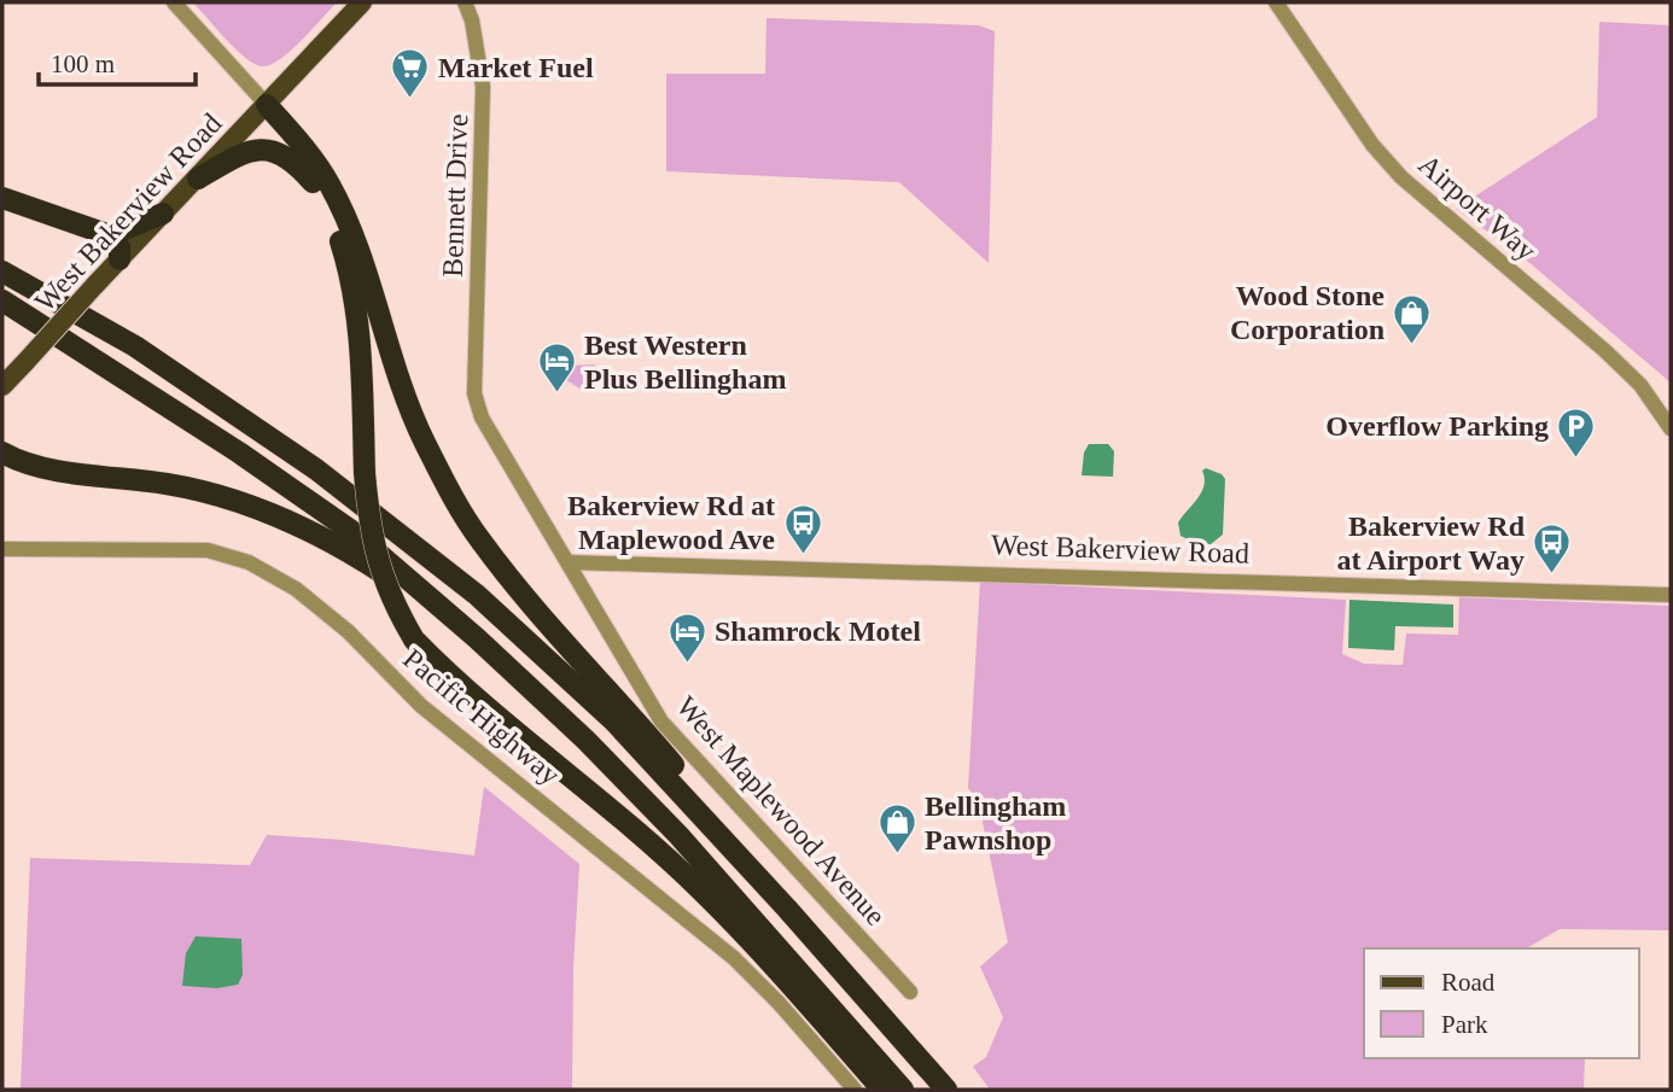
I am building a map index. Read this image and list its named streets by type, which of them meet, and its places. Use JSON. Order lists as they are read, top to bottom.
{
  "streets": {
    "main road": ["West Bakerview Road"],
    "street": [
      "Bennett Drive",
      "Airport Way",
      "Pacific Highway",
      "West Maplewood Avenue"
    ]
  },
  "crossings": [
    ["Bennett Drive", "West Maplewood Avenue"],
    ["West Bakerview Road", "West Maplewood Avenue"]
  ],
  "places": {
    "supermarket": ["Market Fuel"],
    "shop": ["Wood Stone Corporation", "Bellingham Pawnshop"],
    "hotel": ["Best Western Plus Bellingham", "Shamrock Motel"],
    "parking": ["Overflow Parking"],
    "bus stop": ["Bakerview Rd at Maplewood Ave", "Bakerview Rd at Airport Way"]
  },
  "legend": ["Road", "Park"],
  "scale_bar": "100 m"
}
